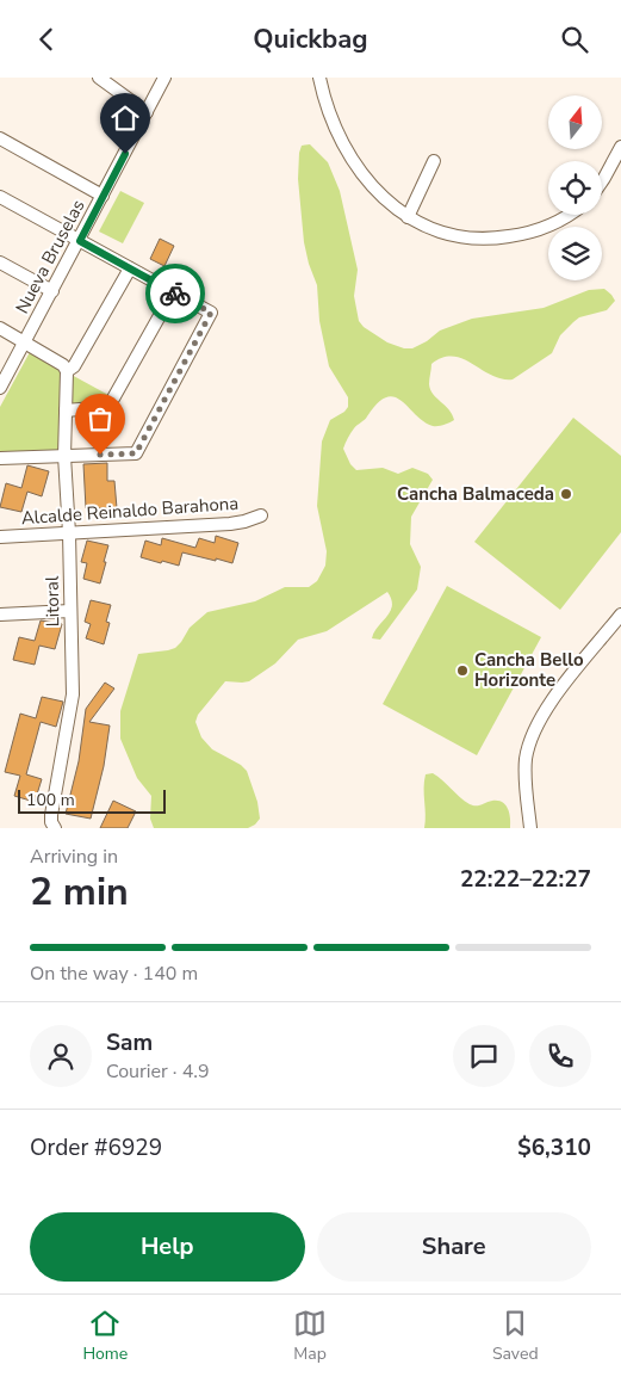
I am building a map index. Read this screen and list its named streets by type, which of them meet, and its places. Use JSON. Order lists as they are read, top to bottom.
{
  "streets": {
    "street": ["Nueva Bruselas", "Alcalde Reinaldo Barahona", "Litoral"]
  },
  "crossings": [
    ["Alcalde Reinaldo Barahona", "Litoral"]
  ],
  "places": ["Cancha Balmaceda", "Cancha Bello Horizonte"],
  "scale_bar": "100 m",
  "north": "top",
  "page": {
    "header": "Quickbag",
    "scale": "100 m",
    "heading": ["2 min", "Arriving in", "22:22–22:27"],
    "panel": [
      "Sam",
      "Courier · 4.9",
      "Order #6929",
      "$6,310"
    ],
    "bar": "On the way · 140 m",
    "buttons": ["Help", "Share"],
    "tabs": ["Home", "Map", "Saved"]
  }
}
